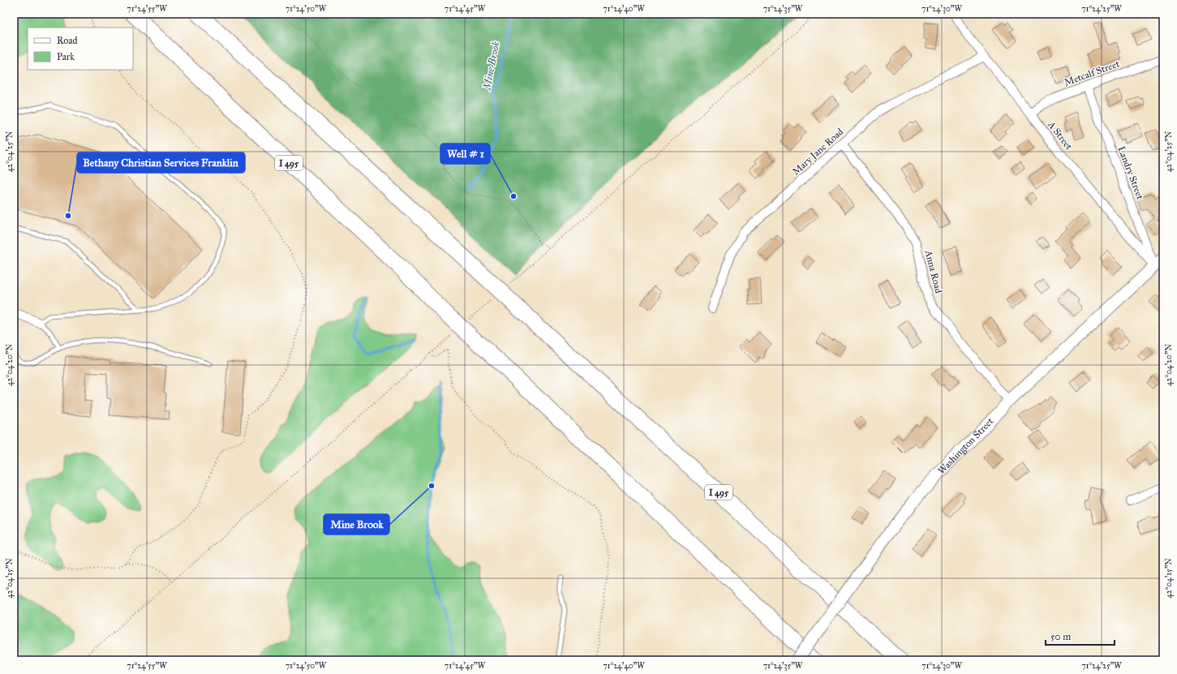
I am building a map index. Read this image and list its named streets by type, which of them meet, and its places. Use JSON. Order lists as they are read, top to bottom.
{
  "streets": {
    "highway": ["I 495"],
    "main road": ["Washington Street"],
    "street": [
      "Metcalf Street",
      "A Street",
      "Mary Jane Road",
      "Landry Street",
      "Anna Road"
    ]
  },
  "crossings": [
    ["Metcalf Street", "A Street"],
    ["Metcalf Street", "Landry Street"],
    ["A Street", "Mary Jane Road"],
    ["A Street", "Landry Street"],
    ["A Street", "Washington Street"],
    ["Mary Jane Road", "Anna Road"],
    ["Landry Street", "Washington Street"],
    ["Anna Road", "Washington Street"]
  ],
  "water": ["Mine Brook"],
  "places": ["Well # 1", "Bethany Christian Services Franklin", "Mine Brook"],
  "legend": ["Road", "Park"],
  "scale_bar": "50 m",
  "coordinates": [
    "71°24'55\"W",
    "71°24'50\"W",
    "71°24'45\"W",
    "71°24'40\"W",
    "71°24'35\"W",
    "71°24'30\"W",
    "71°24'25\"W",
    "42°04'25\"N",
    "42°04'20\"N",
    "42°04'15\"N"
  ]
}
